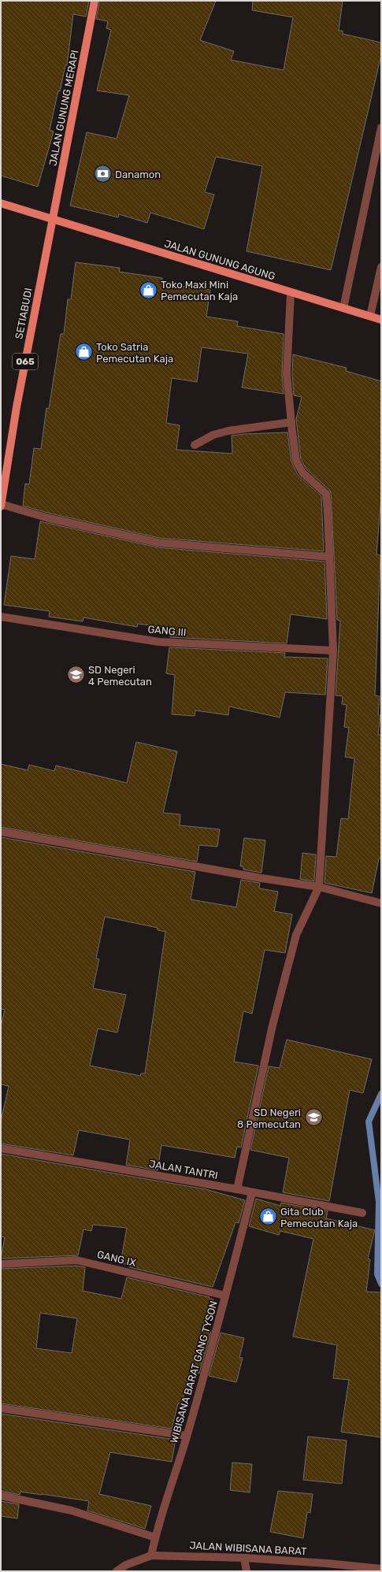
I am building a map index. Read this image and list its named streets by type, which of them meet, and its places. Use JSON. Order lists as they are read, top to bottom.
{
  "streets": {
    "main road": [
      "JALAN GUNUNG MERAPI",
      "JALAN GUNUNG AGUNG",
      "SETIABUDI",
      "065"
    ],
    "street": [
      "GANG III",
      "JALAN TANTRI",
      "GANG IX",
      "WIBISANA BARAT GANG TYSON",
      "JALAN WIBISANA BARAT"
    ]
  },
  "crossings": [
    ["JALAN GUNUNG MERAPI", "JALAN GUNUNG AGUNG"],
    ["JALAN GUNUNG MERAPI", "SETIABUDI"],
    ["JALAN GUNUNG AGUNG", "SETIABUDI"],
    ["JALAN TANTRI", "WIBISANA BARAT GANG TYSON"],
    ["GANG IX", "WIBISANA BARAT GANG TYSON"],
    ["WIBISANA BARAT GANG TYSON", "JALAN WIBISANA BARAT"]
  ],
  "places": {
    "bank": ["Danamon"],
    "shop": ["Toko Maxi Mini Pemecutan Kaja", "Toko Satria Pemecutan Kaja", "Gita Club Pemecutan Kaja"],
    "school or university": ["SD Negeri 4 Pemecutan", "SD Negeri 8 Pemecutan"]
  }
}
